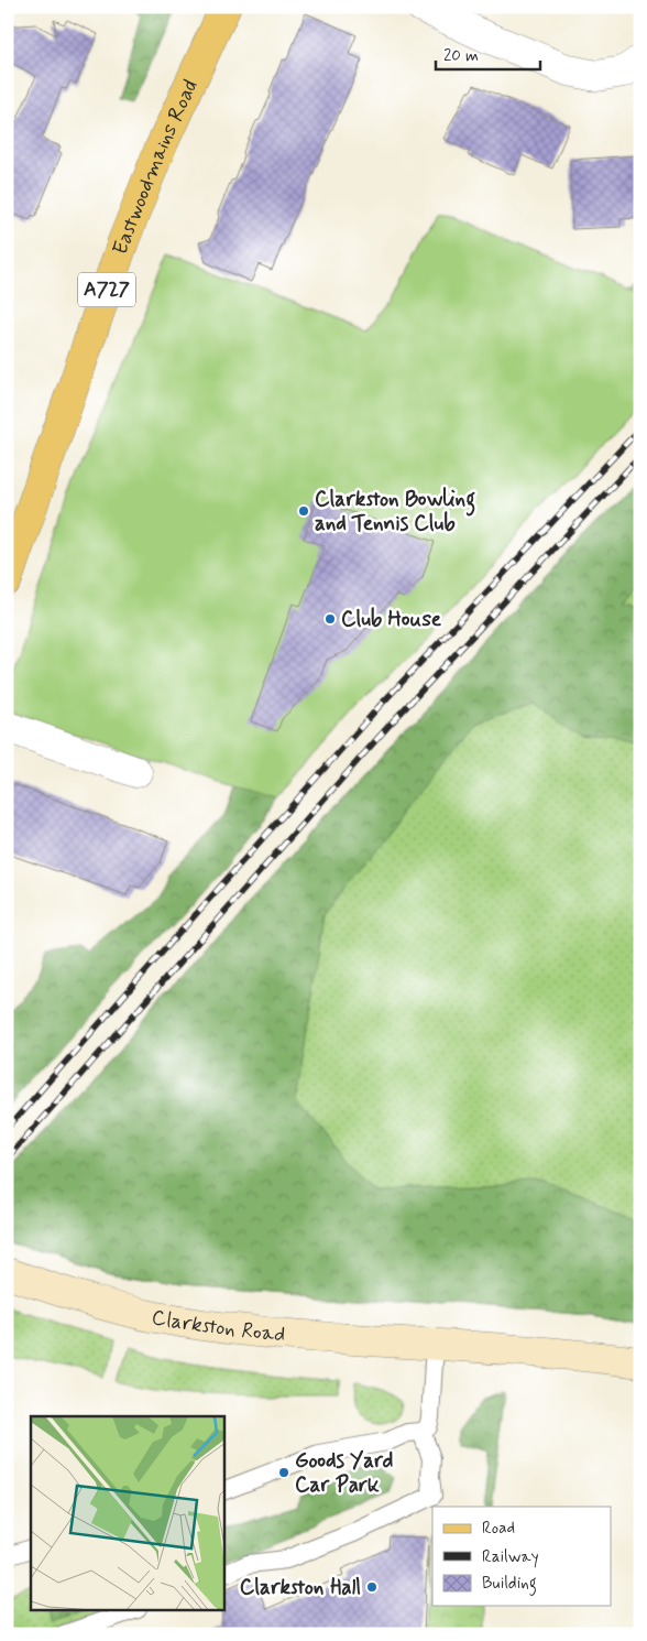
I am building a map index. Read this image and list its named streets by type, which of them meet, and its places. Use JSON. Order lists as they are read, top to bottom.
{
  "streets": {
    "main road": ["Eastwoodmains Road", "A727", "Clarkston Road"]
  },
  "places": [
    "Clarkston Bowling and Tennis Club",
    "Club House",
    "Goods Yard Car Park",
    "Clarkston Hall"
  ],
  "legend": ["Road", "Railway", "Building"],
  "scale_bar": "20 m"
}
